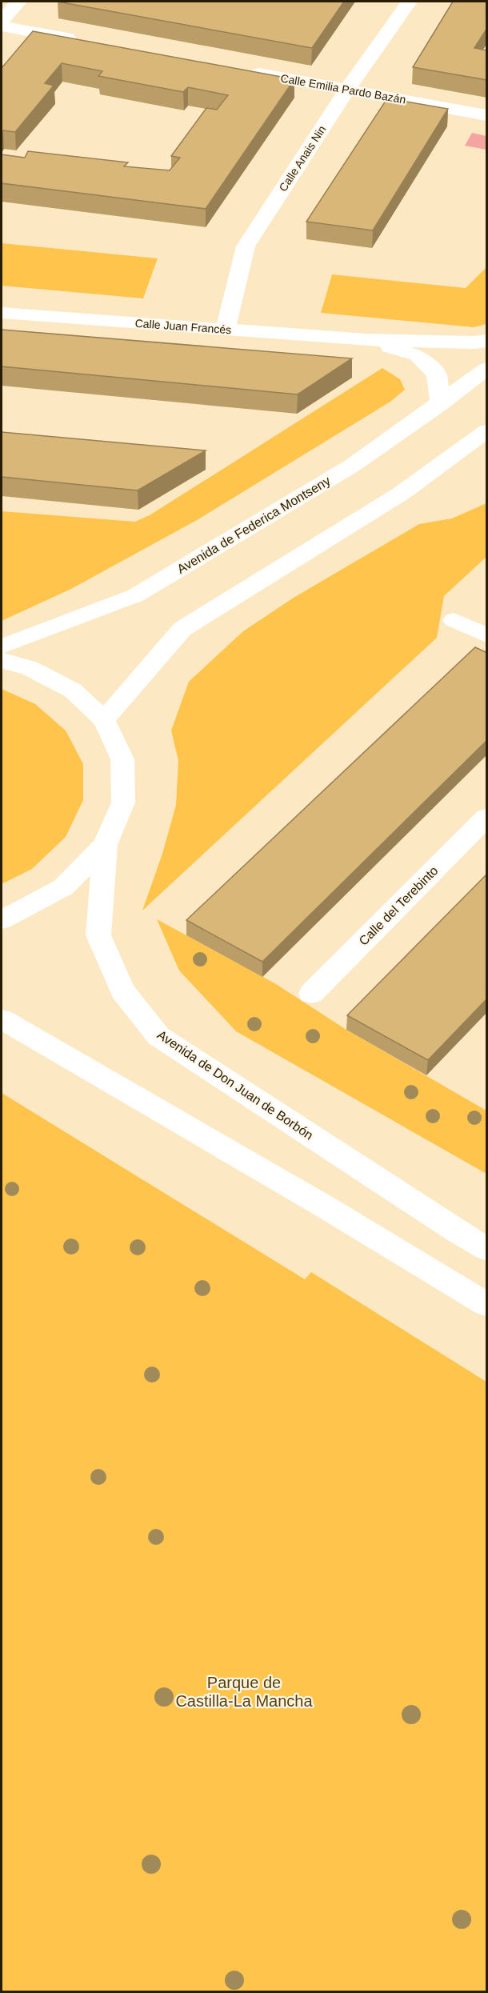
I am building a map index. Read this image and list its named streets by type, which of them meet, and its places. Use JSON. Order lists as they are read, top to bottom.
{
  "streets": {
    "street": [
      "Calle Emilia Pardo Bazán",
      "Calle Anais Nin",
      "Calle Juan Francés",
      "Avenida de Federica Montseny",
      "Calle del Terebinto",
      "Avenida de Don Juan de Borbón"
    ]
  },
  "crossings": [
    ["Calle Emilia Pardo Bazán", "Calle Anais Nin"],
    ["Calle Anais Nin", "Calle Juan Francés"],
    ["Calle Juan Francés", "Avenida de Federica Montseny"]
  ],
  "parks": ["Parque de Castilla-La Mancha"]
}
